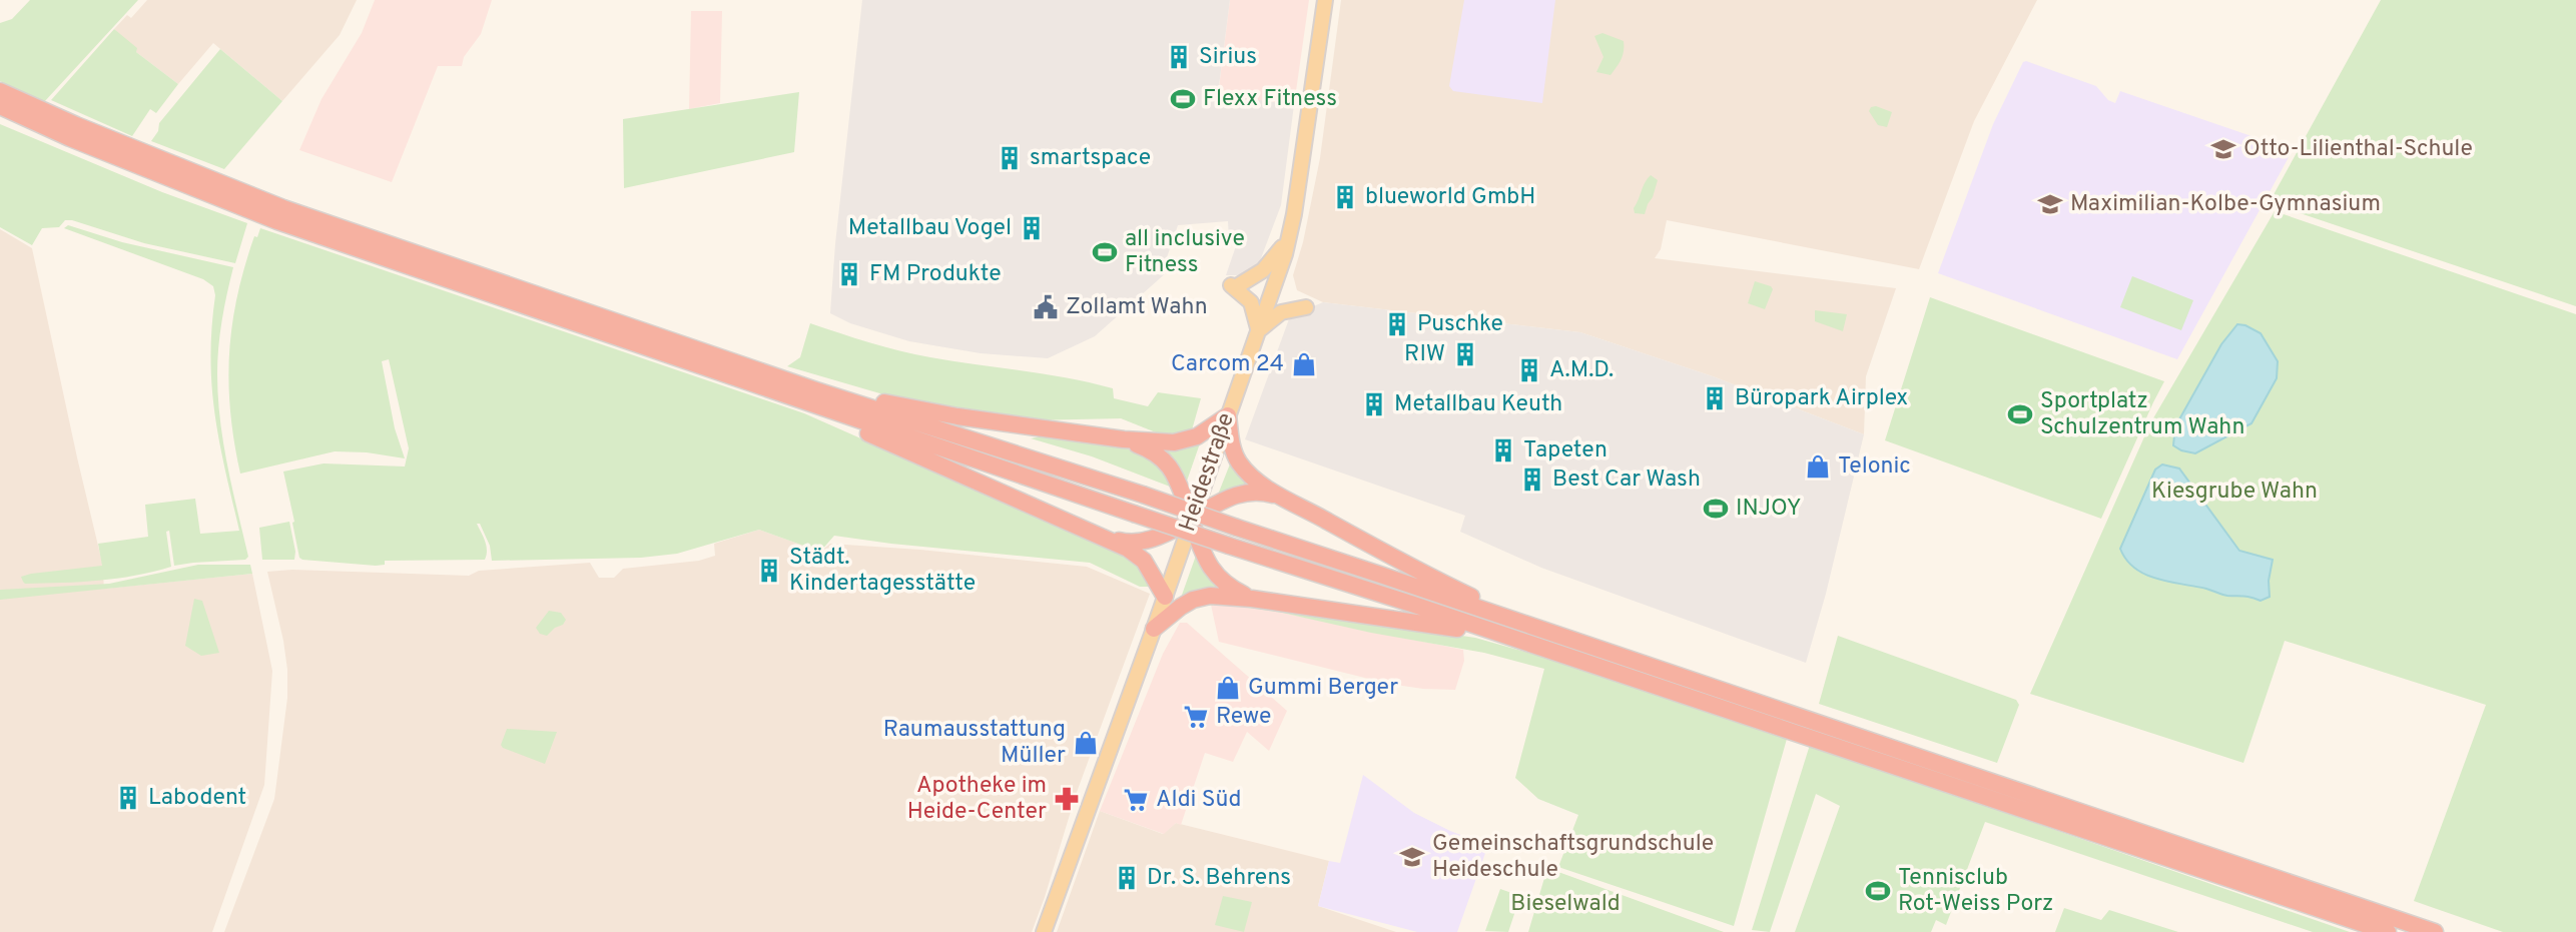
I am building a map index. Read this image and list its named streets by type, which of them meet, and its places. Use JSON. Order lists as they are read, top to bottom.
{
  "streets": {
    "main road": ["Heidestraße"]
  },
  "parks": ["Kiesgrube Wahn", "Bieselwald"],
  "places": {
    "building": [
      "Sirius",
      "smartspace",
      "blueworld GmbH",
      "Metallbau Vogel",
      "FM Produkte",
      "Puschke",
      "RIW",
      "A.M.D.",
      "Büropark Airplex",
      "Metallbau Keuth",
      "Tapeten",
      "Best Car Wash",
      "Städt. Kindertagesstätte",
      "Labodent",
      "Dr. S. Behrens"
    ],
    "sports": [
      "Flexx Fitness",
      "all inclusive Fitness",
      "Sportplatz Schulzentrum Wahn",
      "INJOY",
      "Tennisclub Rot-Weiss Porz"
    ],
    "school or university": ["Otto-Lilienthal-Schule", "Maximilian-Kolbe-Gymnasium", "Gemeinschaftsgrundschule Heideschule"],
    "public building": ["Zollamt Wahn"],
    "shop": [
      "Carcom 24",
      "Telonic",
      "Gummi Berger",
      "Raumausstattung Müller"
    ],
    "supermarket": ["Rewe", "Aldi Süd"],
    "pharmacy": ["Apotheke im Heide-Center"]
  }
}
